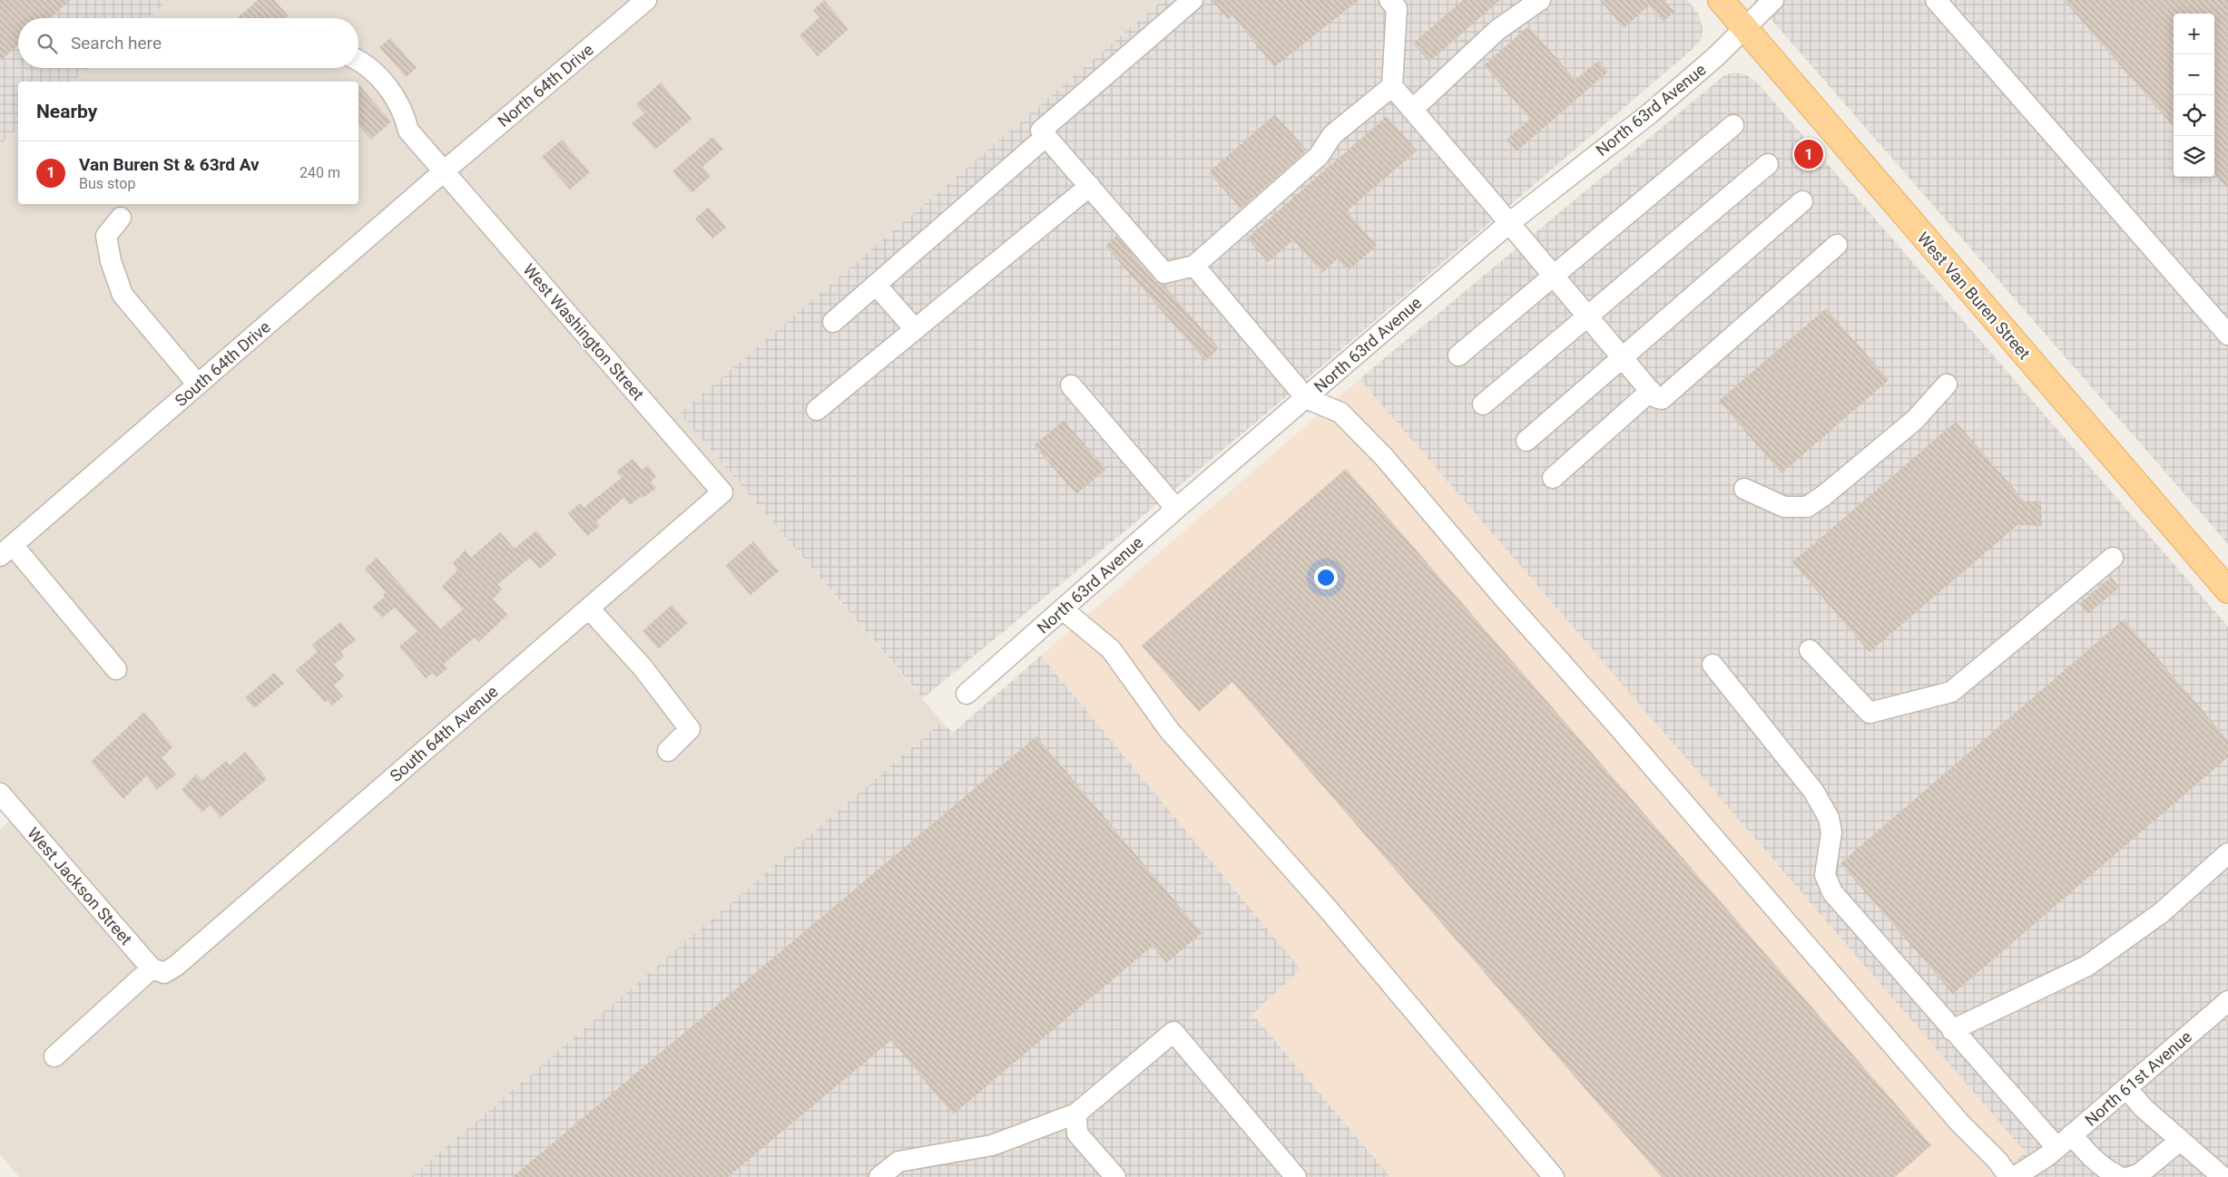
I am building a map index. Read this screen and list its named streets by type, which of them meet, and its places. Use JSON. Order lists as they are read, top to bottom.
{
  "streets": {
    "main road": ["West Van Buren Street"],
    "street": [
      "North 64th Drive",
      "North 63rd Avenue",
      "West Washington Street",
      "South 64th Drive",
      "South 64th Avenue",
      "West Jackson Street",
      "North 61st Avenue"
    ]
  },
  "crossings": [
    ["North 64th Drive", "West Washington Street"],
    ["North 64th Drive", "South 64th Drive"],
    ["North 63rd Avenue", "West Van Buren Street"],
    ["West Washington Street", "South 64th Drive"],
    ["West Washington Street", "South 64th Avenue"],
    ["South 64th Avenue", "West Jackson Street"]
  ],
  "page": {
    "map_buttons": ["+", "−"],
    "search": "Search here",
    "heading": "Nearby",
    "pins": "1",
    "list": [
      {
        "mark": "1",
        "name": "Van Buren St & 63rd Av",
        "note": "Bus stop",
        "value": "240 m"
      }
    ]
  }
}
